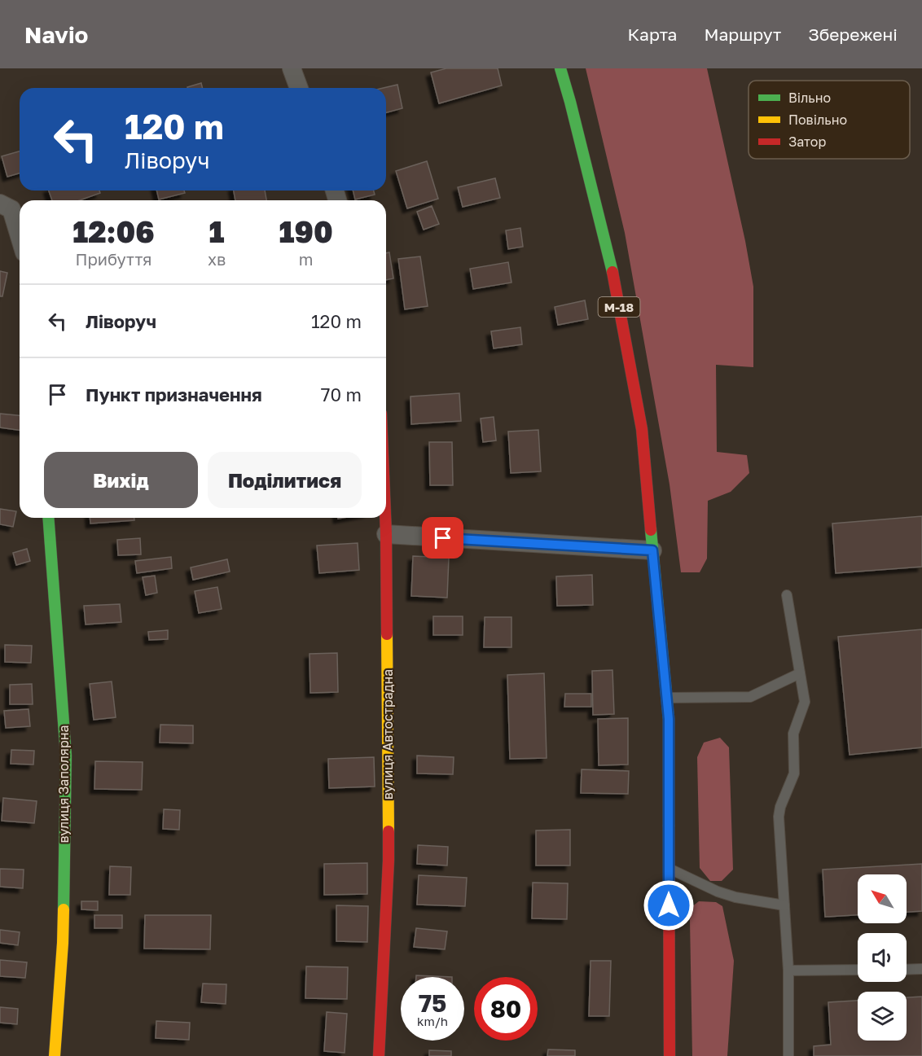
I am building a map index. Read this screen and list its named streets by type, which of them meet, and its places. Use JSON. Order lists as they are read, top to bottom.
{
  "streets": {
    "main road": ["М-18", "вулиця Автострадна", "вулиця Заполярна"]
  },
  "legend": ["Вільно", "Повільно", "Затор"],
  "north": "top left",
  "page": {
    "header": "Navio",
    "nav": ["Карта", "Маршрут", "Збережені"],
    "turn": ["120 m", "Ліворуч"],
    "eta": [
      "12:06",
      "Прибуття",
      "1",
      "хв",
      "190",
      "m"
    ],
    "list": [
      {
        "name": "Ліворуч",
        "value": "120 m"
      },
      {
        "name": "Пункт призначення",
        "value": "70 m"
      }
    ],
    "buttons": ["Вихід", "Поділитися"],
    "speed": "75 km/h",
    "limit": "80"
  }
}
